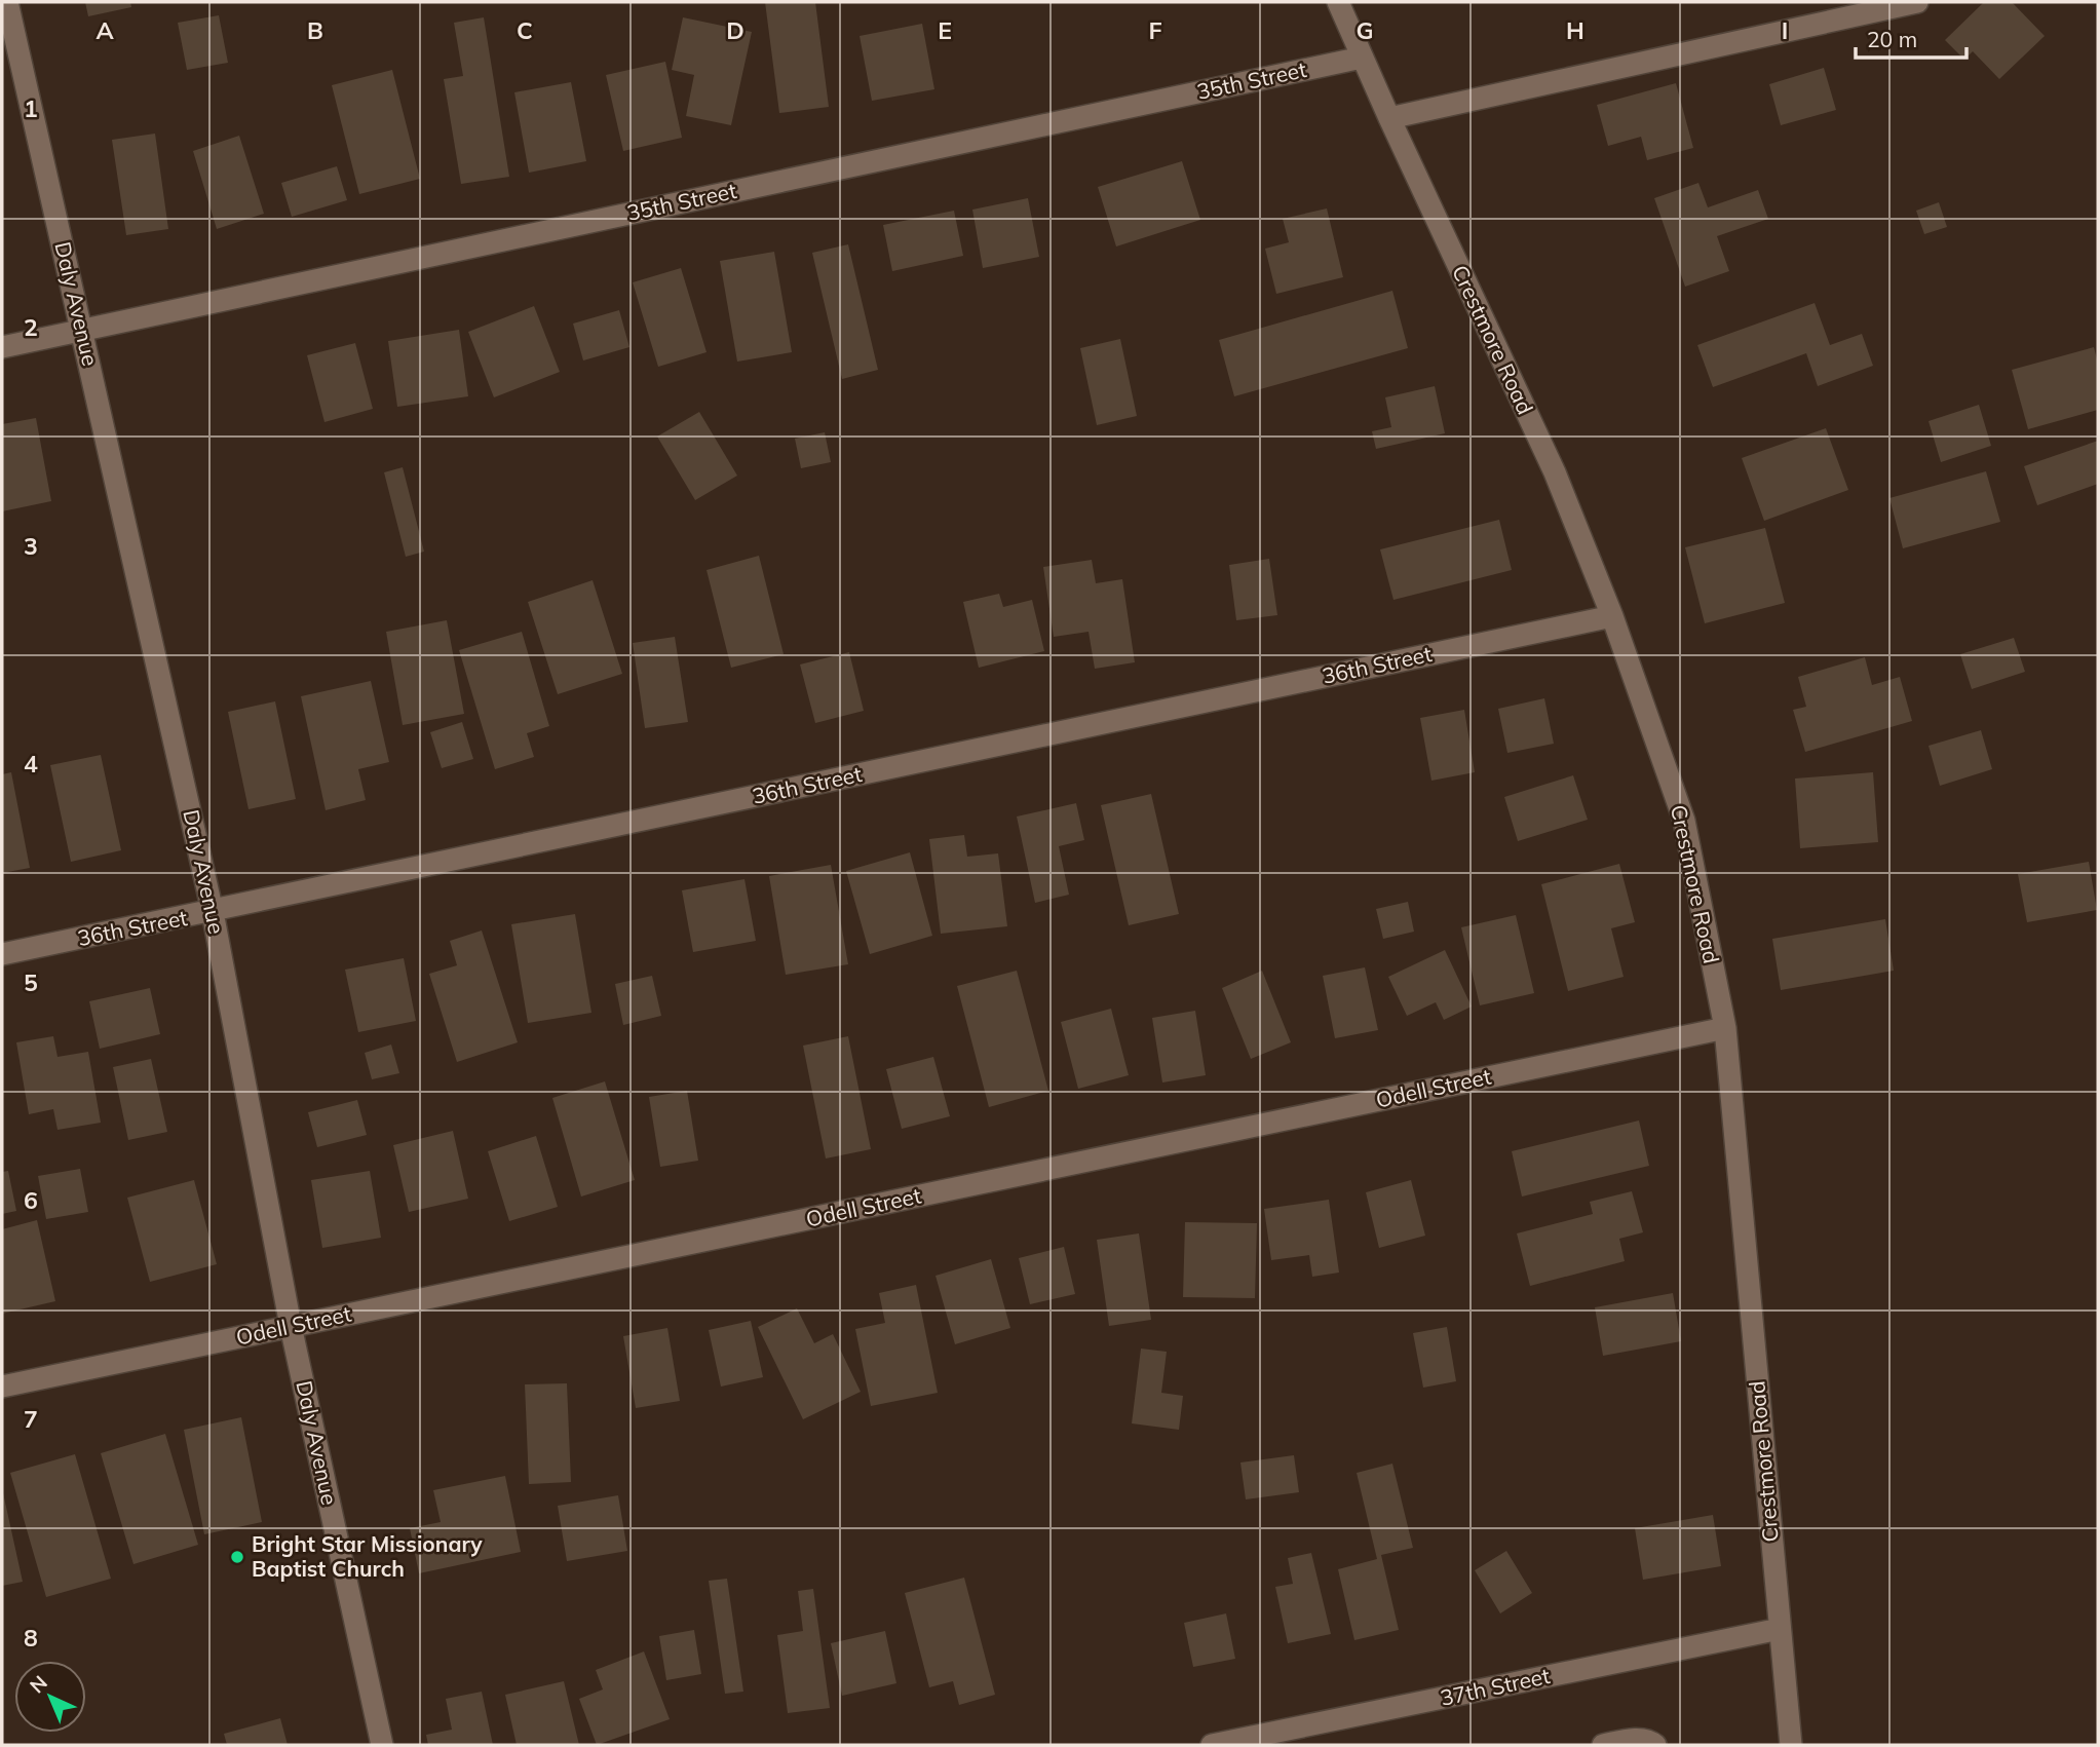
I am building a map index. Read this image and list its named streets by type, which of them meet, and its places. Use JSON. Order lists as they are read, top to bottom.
{
  "streets": {
    "street": [
      "35th Street",
      "Daly Avenue",
      "Crestmore Road",
      "36th Street",
      "Odell Street",
      "37th Street"
    ]
  },
  "crossings": [
    ["35th Street", "Daly Avenue"],
    ["35th Street", "Crestmore Road"],
    ["Daly Avenue", "36th Street"],
    ["Daly Avenue", "Odell Street"],
    ["Crestmore Road", "36th Street"],
    ["Crestmore Road", "Odell Street"],
    ["Crestmore Road", "37th Street"]
  ],
  "places": ["Bright Star Missionary Baptist Church"],
  "scale_bar": "20 m",
  "north": "top left",
  "grid": {
    "columns": [
      "A",
      "B",
      "C",
      "D",
      "E",
      "F",
      "G",
      "H",
      "I"
    ],
    "rows": [
      "1",
      "2",
      "3",
      "4",
      "5",
      "6",
      "7",
      "8"
    ]
  }
}
